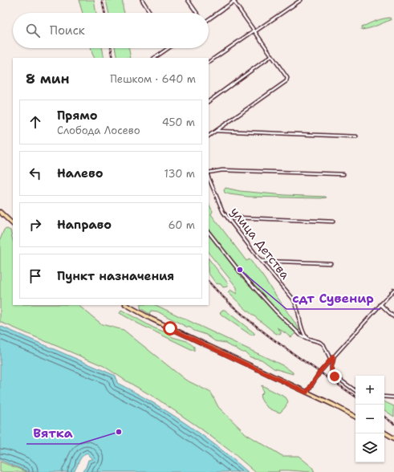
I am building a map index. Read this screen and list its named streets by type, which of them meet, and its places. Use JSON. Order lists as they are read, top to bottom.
{
  "streets": {
    "street": ["улица Детства"]
  },
  "places": ["сдт Сувенир", "Вятка"],
  "page": {
    "search": "Поиск",
    "heading": ["8 мин", "Пешком · 640 m"],
    "list": [
      ["Прямо", "Слобода Лосево", "450 m"],
      ["Налево", "130 m"],
      ["Направо", "60 m"],
      "Пункт назначения"
    ],
    "map_buttons": ["+", "−"]
  }
}
